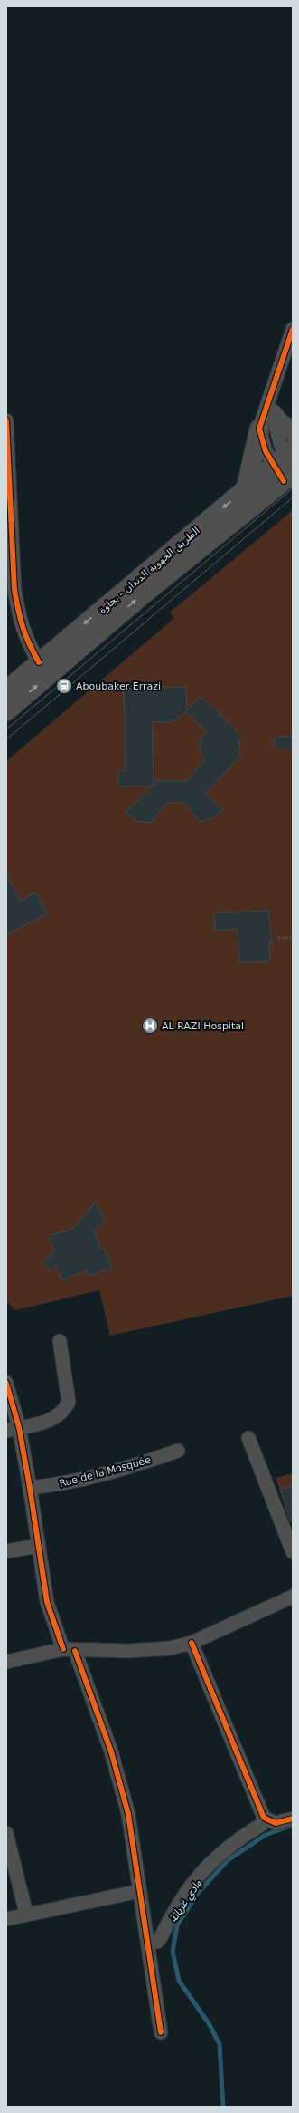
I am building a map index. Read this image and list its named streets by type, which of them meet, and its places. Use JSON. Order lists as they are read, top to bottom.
{
  "streets": {
    "main road": ["الطريق الجهوية الدندان - بجاوة"],
    "street": ["Rue de la Mosquée"]
  },
  "water": ["وادي غريانة"],
  "places": {
    "station": ["Aboubaker Errazi"],
    "hospital": ["AL RAZI Hospital"]
  }
}
